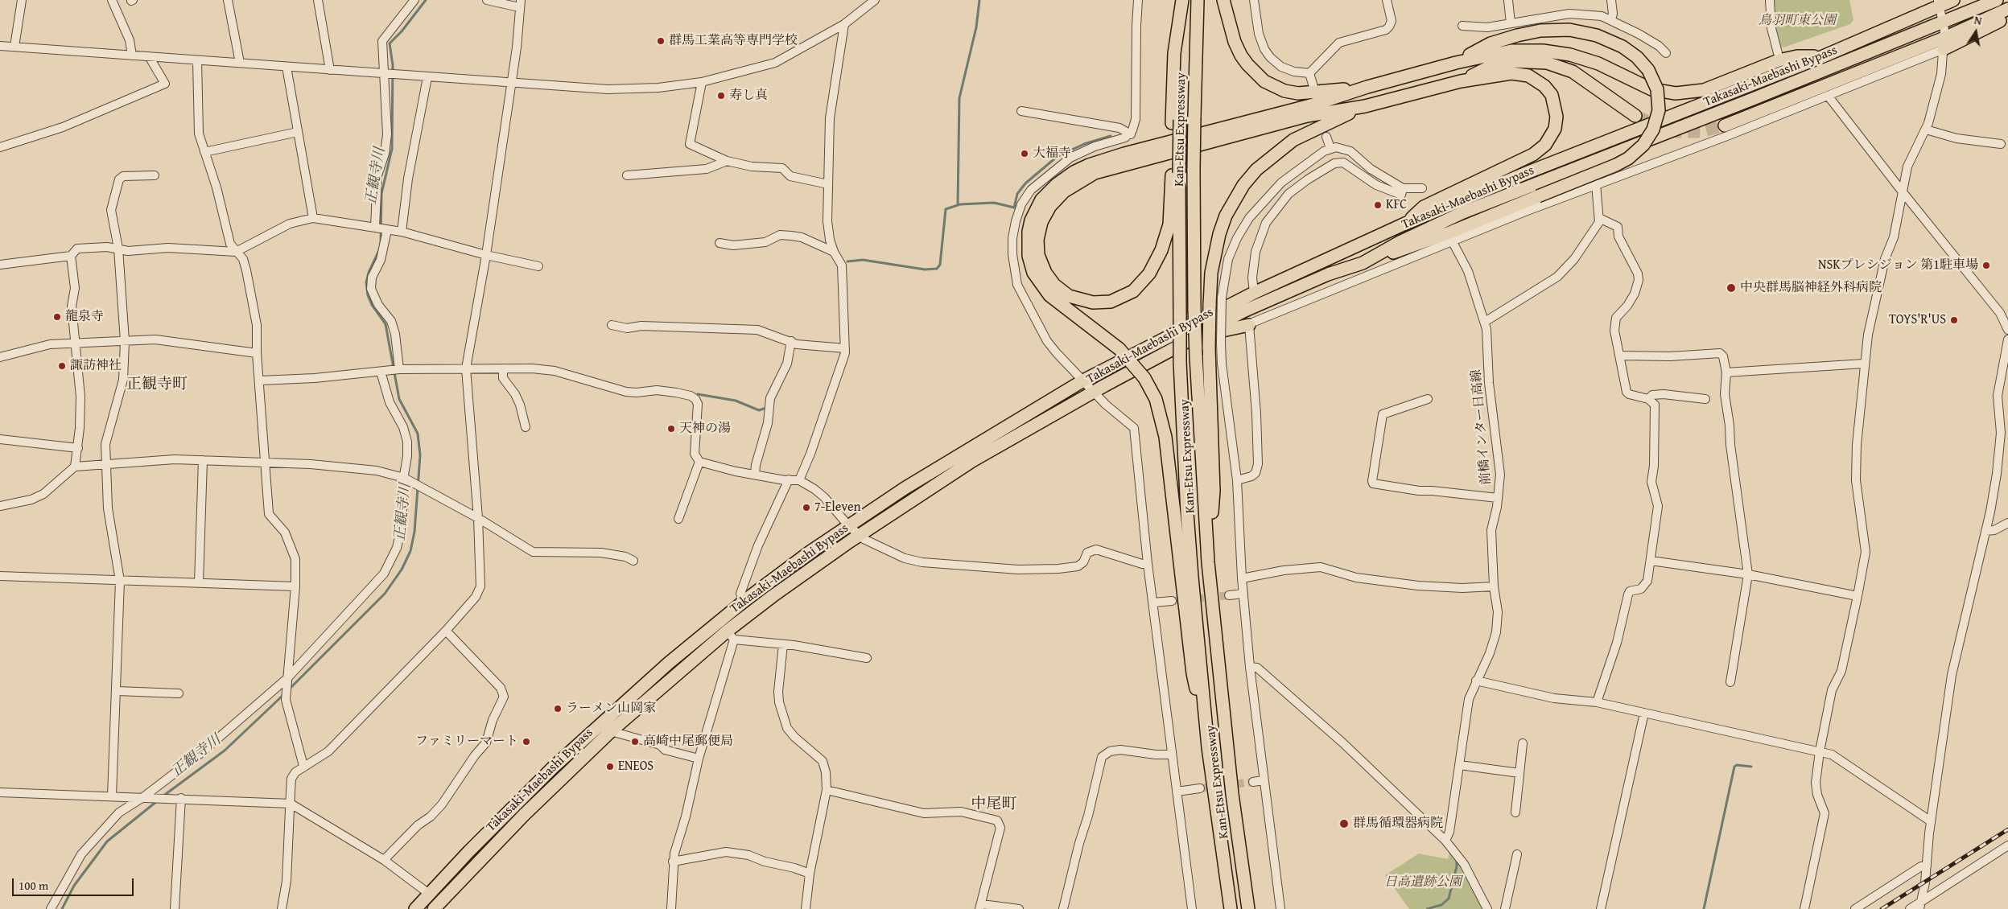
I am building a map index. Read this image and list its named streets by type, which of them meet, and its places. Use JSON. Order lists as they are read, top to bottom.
{
  "streets": {
    "highway": ["Takasaki-Maebashi Bypass", "Kan-Etsu Expressway"],
    "street": ["前橋インター日高線"]
  },
  "districts": ["正観寺町", "中尾町"],
  "water": ["正観寺川"],
  "parks": ["鳥羽町東公園", "日高遺跡公園"],
  "places": [
    "群馬工業高等専門学校",
    "寿し真",
    "大福寺",
    "KFC",
    "NSKプレシジョン 第1駐車場",
    "中央群馬脳神経外科病院",
    "龍泉寺",
    "TOYS'R'US",
    "諏訪神社",
    "天神の湯",
    "7-Eleven",
    "ラーメン山岡家",
    "ファミリーマート",
    "高崎中尾郵便局",
    "ENEOS",
    "群馬循環器病院"
  ],
  "scale_bar": "100 m",
  "north": "top"
}
